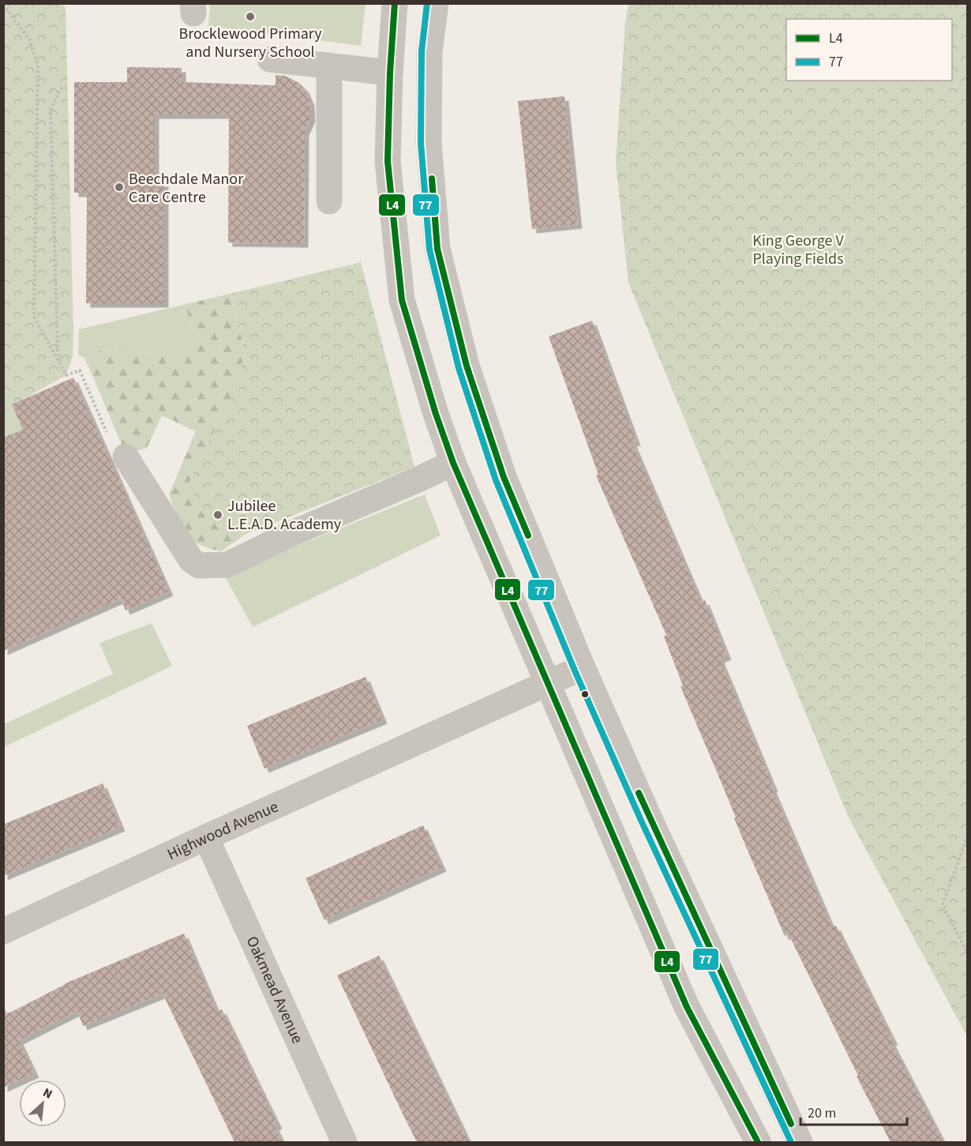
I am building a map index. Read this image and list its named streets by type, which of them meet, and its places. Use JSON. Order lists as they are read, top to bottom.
{
  "streets": {
    "street": ["Highwood Avenue", "Oakmead Avenue"]
  },
  "crossings": [
    ["Highwood Avenue", "Oakmead Avenue"]
  ],
  "parks": ["King George V Playing Fields"],
  "places": ["Brocklewood Primary and Nursery School", "Beechdale Manor Care Centre", "Jubilee L.E.A.D. Academy"],
  "lines": ["transit line L4", "transit line 77"],
  "legend": ["L4", "77"],
  "scale_bar": "20 m",
  "north": "top right"
}
